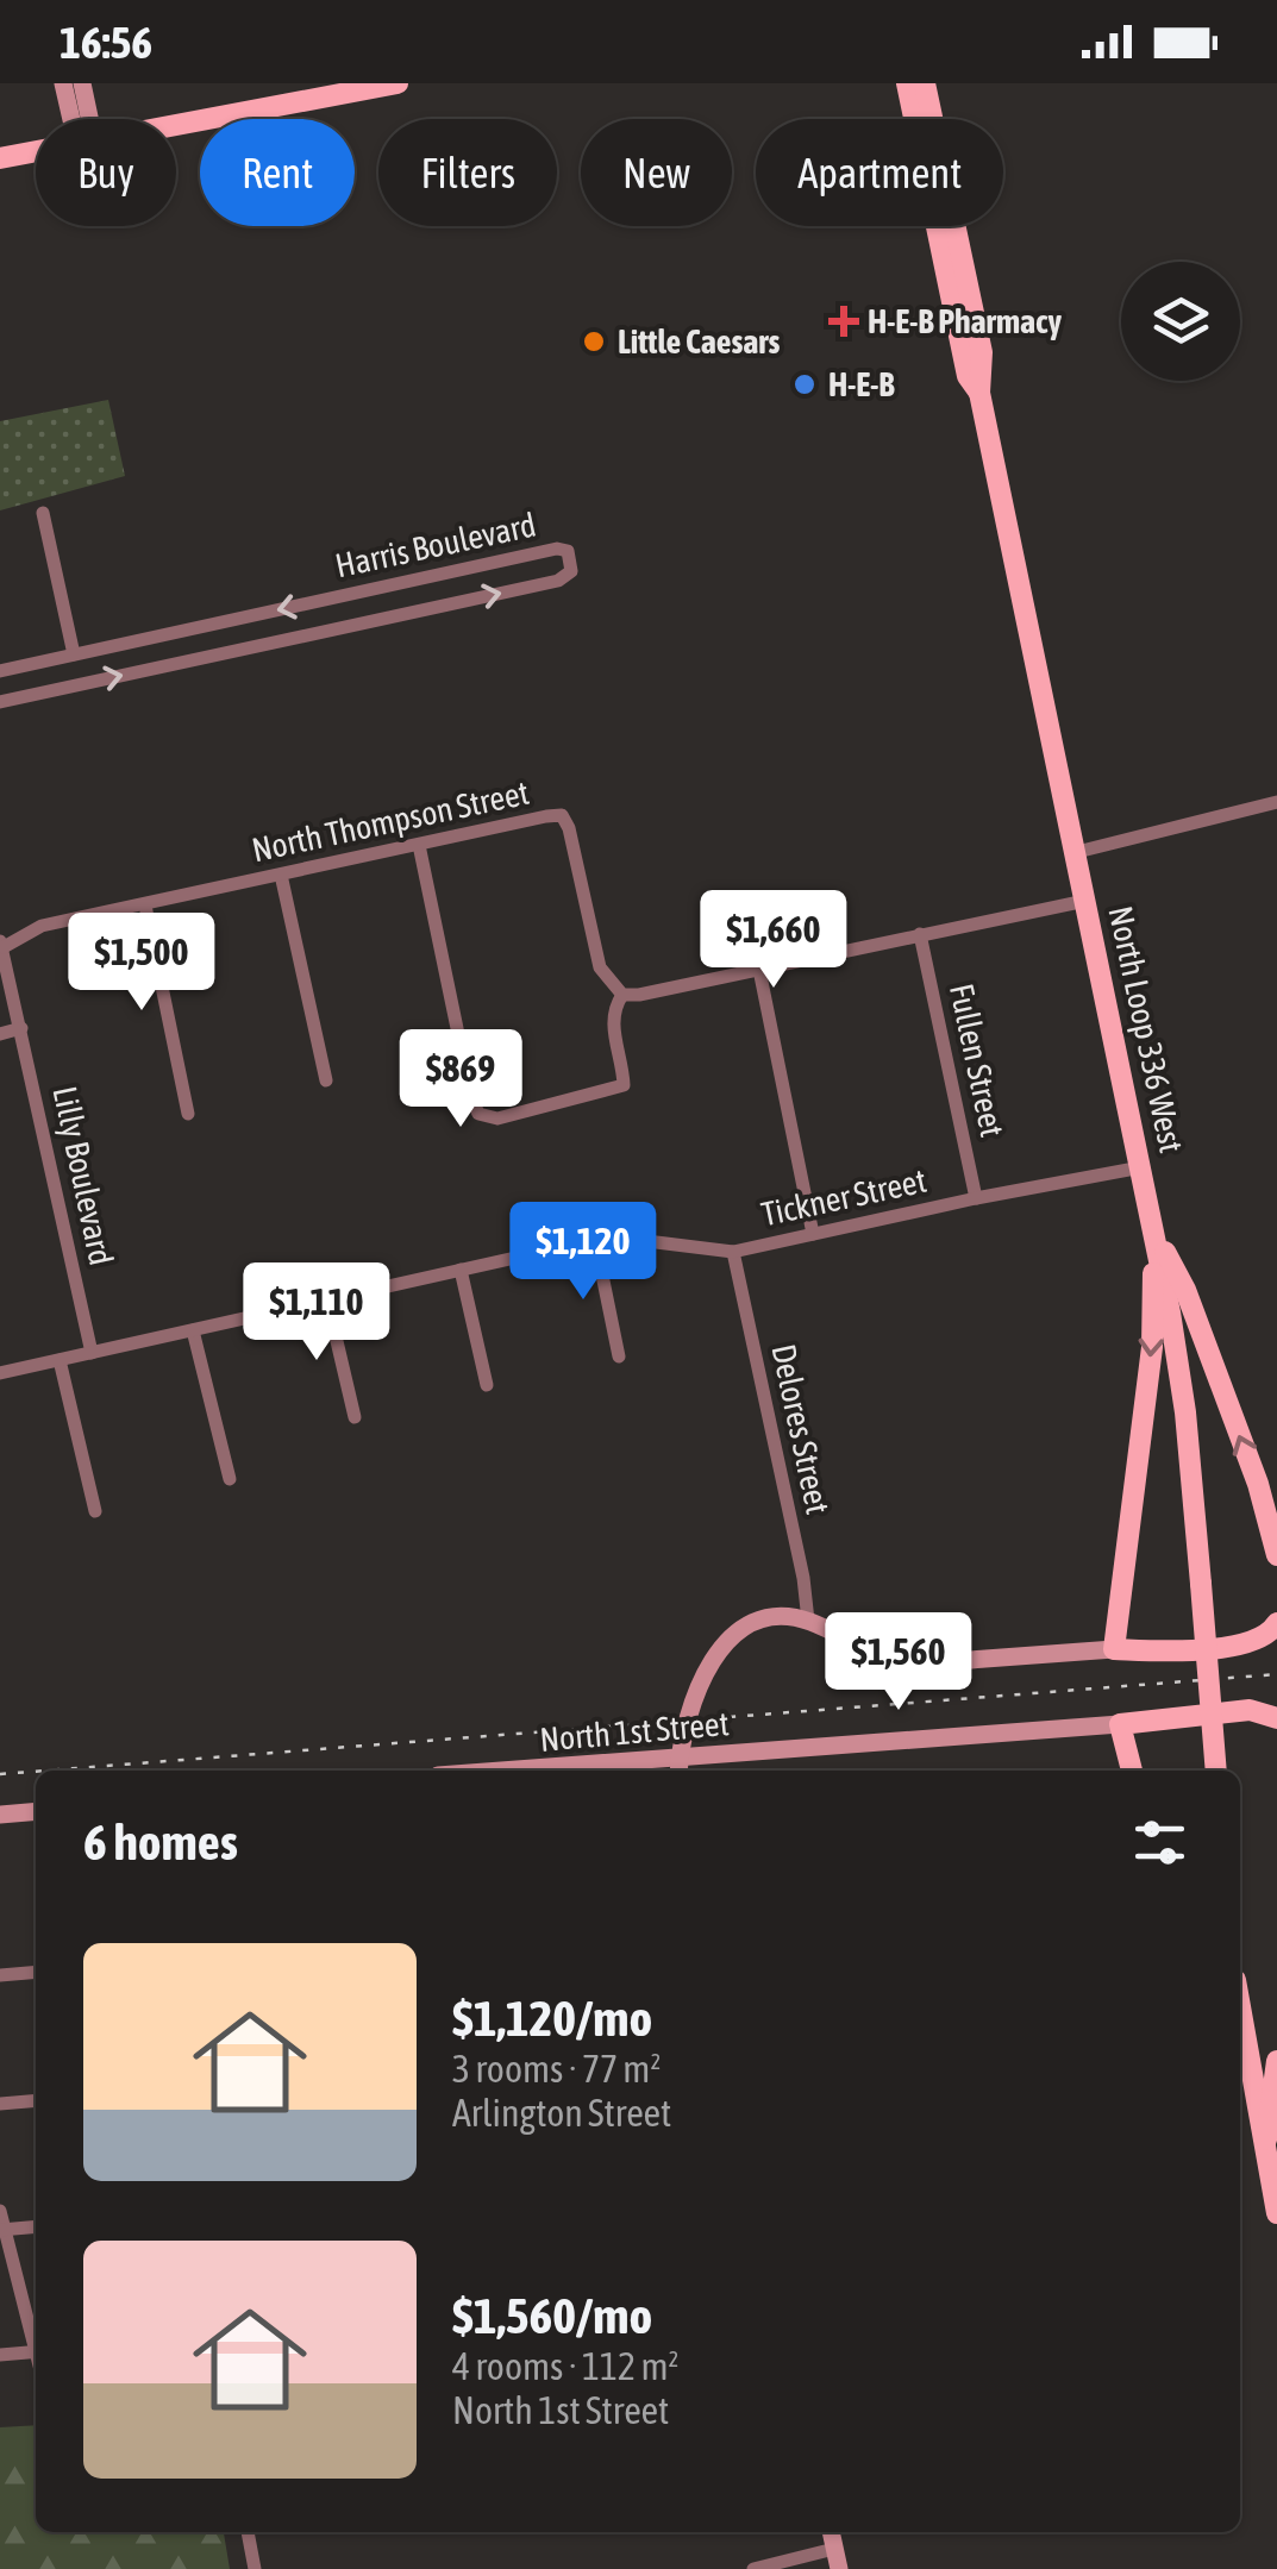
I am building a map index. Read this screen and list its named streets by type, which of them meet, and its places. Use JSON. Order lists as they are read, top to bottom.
{
  "streets": {
    "main road": ["North Loop 336 West"],
    "street": [
      "Harris Boulevard",
      "North Thompson Street",
      "Fullen Street",
      "Lilly Boulevard",
      "Tickner Street",
      "Delores Street",
      "North 1st Street"
    ]
  },
  "crossings": [
    ["North Thompson Street", "Lilly Boulevard"],
    ["North Loop 336 West", "Tickner Street"],
    ["Fullen Street", "Tickner Street"],
    ["Lilly Boulevard", "Tickner Street"],
    ["Tickner Street", "Delores Street"]
  ],
  "places": {
    "health": ["H-E-B Pharmacy"],
    "other": ["Little Caesars", "H-E-B"]
  },
  "page": {
    "status": "16:56",
    "chip": [
      "Buy",
      "Rent",
      "Filters",
      "New",
      "Apartment"
    ],
    "price": [
      "$1,660",
      "$1,500",
      "$869",
      "$1,120",
      "$1,110",
      "$1,560"
    ],
    "heading": "6 homes",
    "list": [
      {
        "name": "$1,120/mo",
        "note": "3 rooms · 77 m² · Arlington Street"
      },
      {
        "name": "$1,560/mo",
        "note": "4 rooms · 112 m² · North 1st Street"
      }
    ]
  }
}
